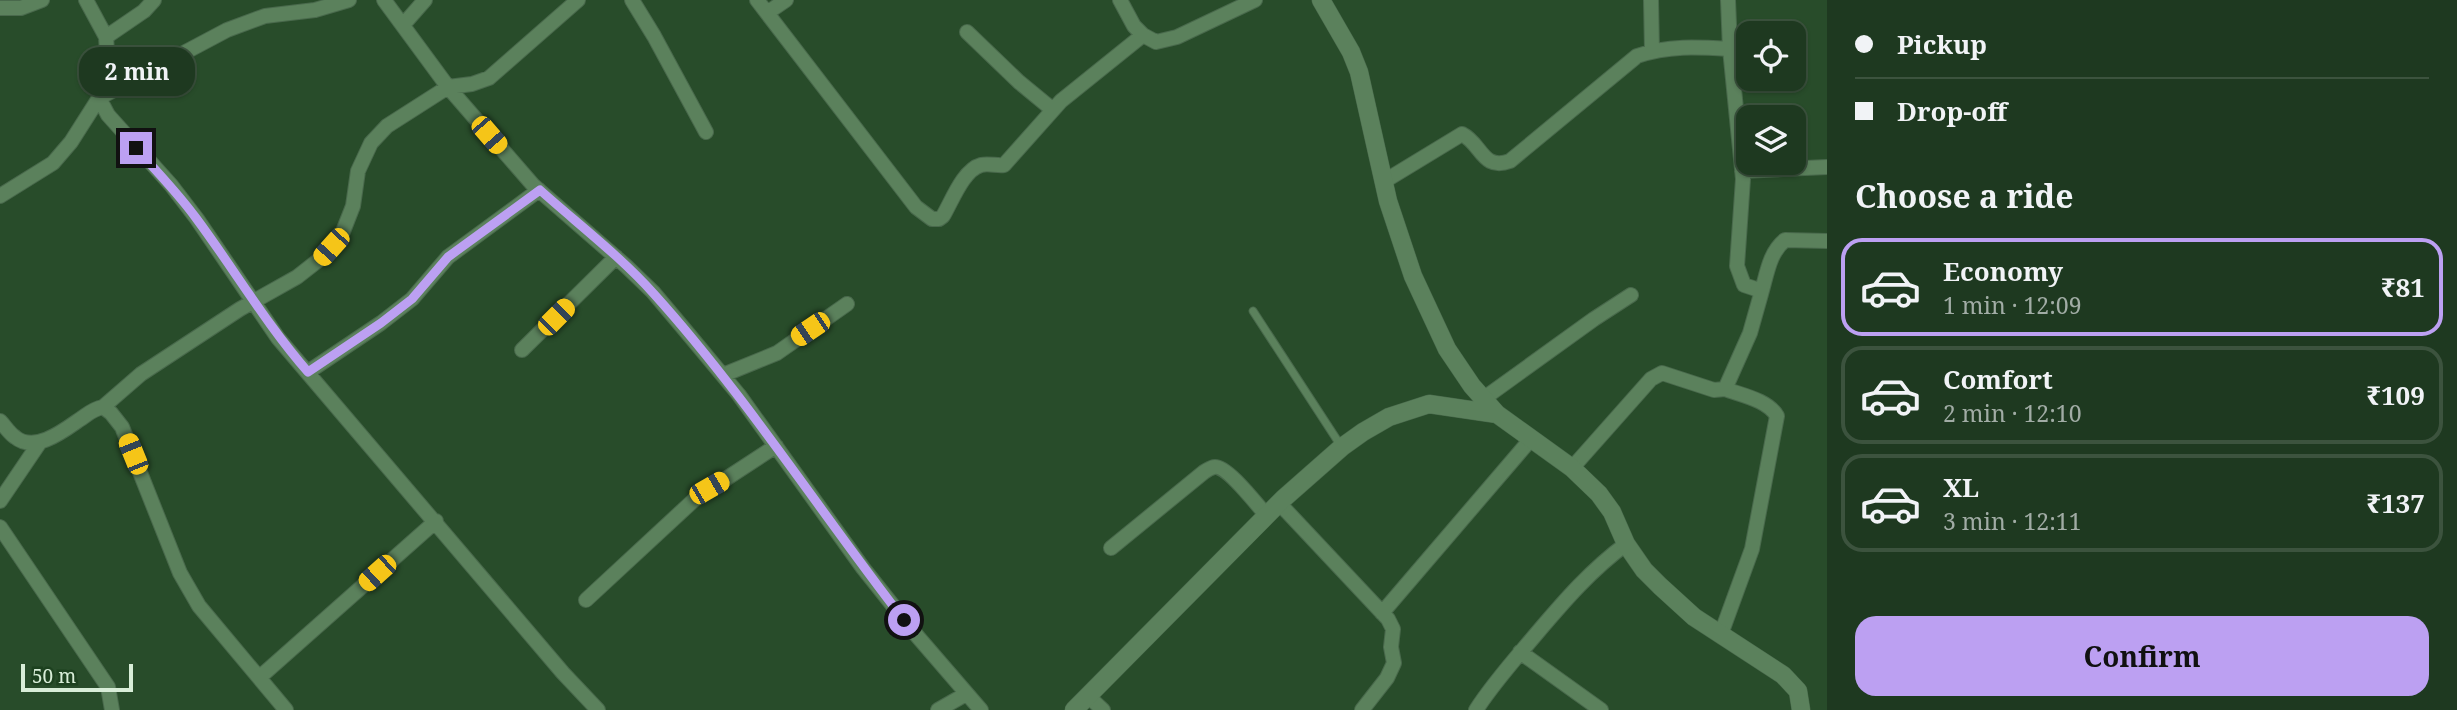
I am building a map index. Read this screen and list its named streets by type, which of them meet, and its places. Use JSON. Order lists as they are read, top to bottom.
{
  "scale_bar": "50 m",
  "page": {
    "banner": ["Pickup", "Drop-off"],
    "bubble": "2 min",
    "heading": "Choose a ride",
    "list": [
      {
        "name": "Economy",
        "note": "1 min · 12:09",
        "value": "₹81"
      },
      {
        "name": "Comfort",
        "note": "2 min · 12:10",
        "value": "₹109"
      },
      {
        "name": "XL",
        "note": "3 min · 12:11",
        "value": "₹137"
      }
    ],
    "buttons": "Confirm",
    "scale": "50 m"
  }
}
